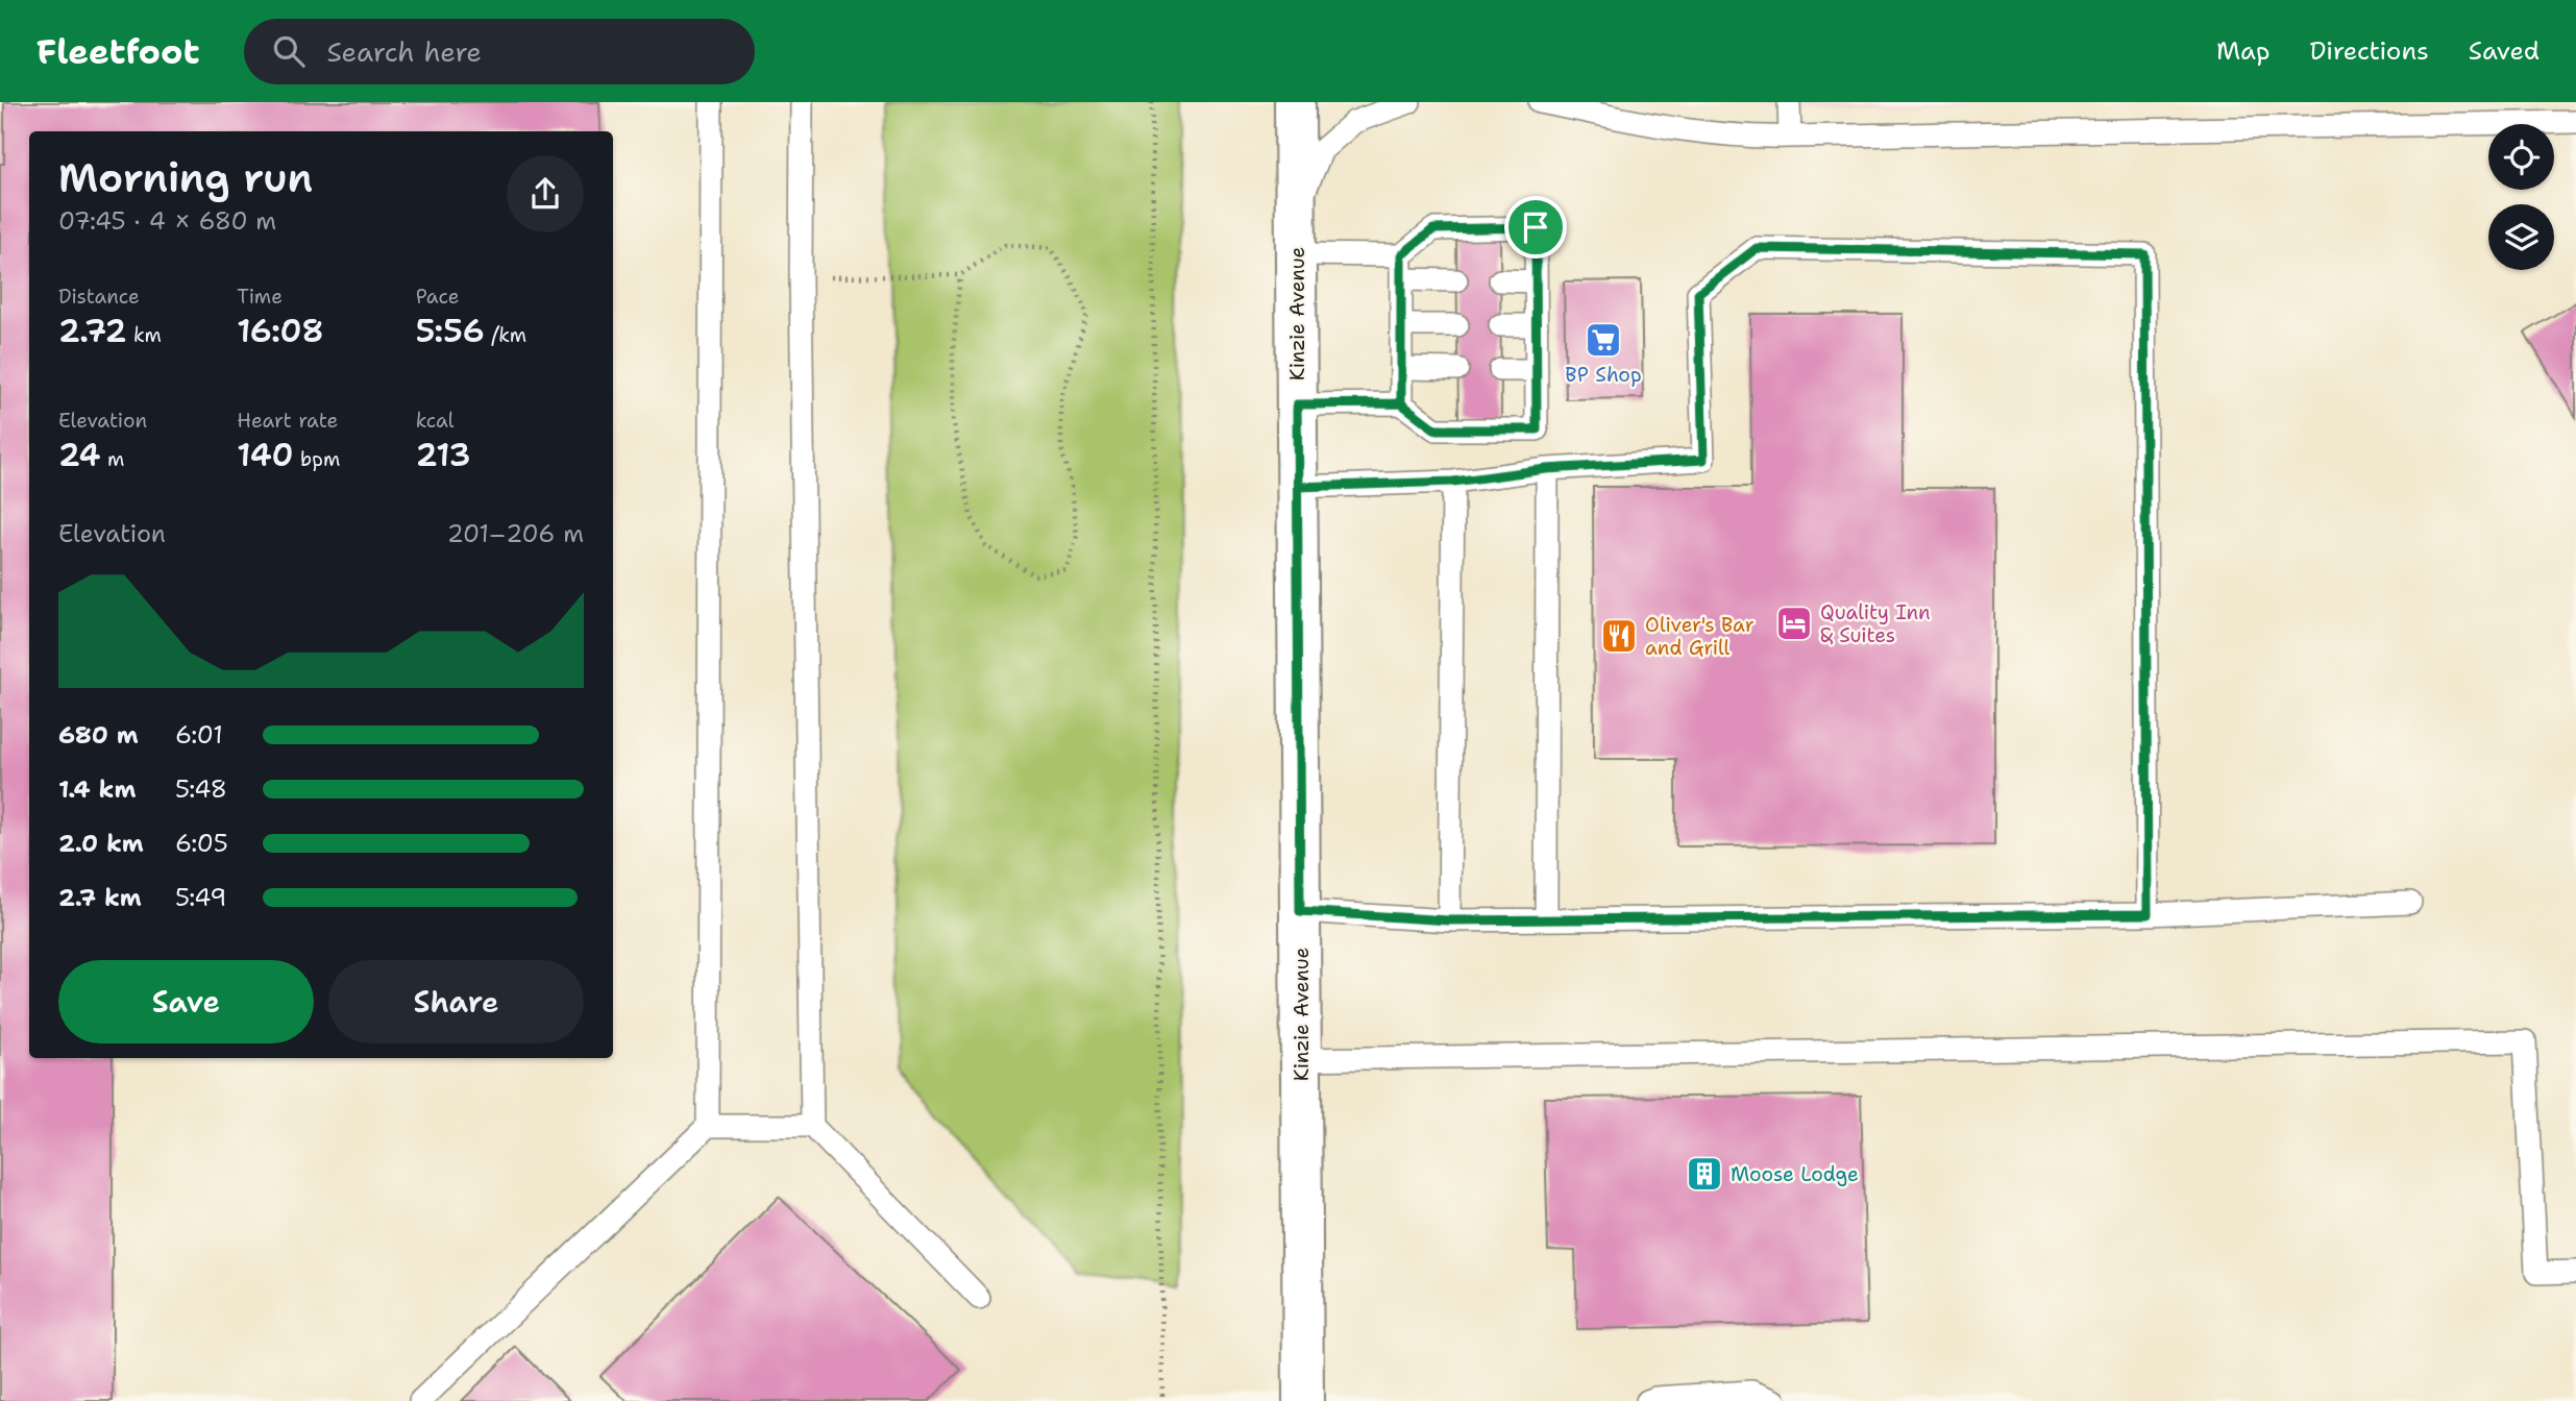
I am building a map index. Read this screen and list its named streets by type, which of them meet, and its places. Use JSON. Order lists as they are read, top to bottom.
{
  "streets": {
    "main road": ["Kinzie Avenue"]
  },
  "places": {
    "supermarket": ["BP Shop"],
    "hotel": ["Quality Inn & Suites"],
    "restaurant": ["Oliver's Bar and Grill"],
    "building": ["Moose Lodge"]
  },
  "page": {
    "header": "Fleetfoot",
    "search": "Search here",
    "nav": ["Map", "Directions", "Saved"],
    "heading": ["Morning run", "07:45 · 4 × 680 m"],
    "stats": [
      ["Distance", "2.72 km"],
      ["Time", "16:08"],
      ["Pace", "5:56 /km"],
      ["Elevation", "24 m"],
      ["Heart rate", "140 bpm"],
      ["kcal", "213"]
    ],
    "chart": ["Elevation", "201–206 m"],
    "list": [
      {
        "name": "680 m",
        "note": "6:01"
      },
      {
        "name": "1.4 km",
        "note": "5:48"
      },
      {
        "name": "2.0 km",
        "note": "6:05"
      },
      {
        "name": "2.7 km",
        "note": "5:49"
      }
    ],
    "buttons": ["Save", "Share"]
  }
}
